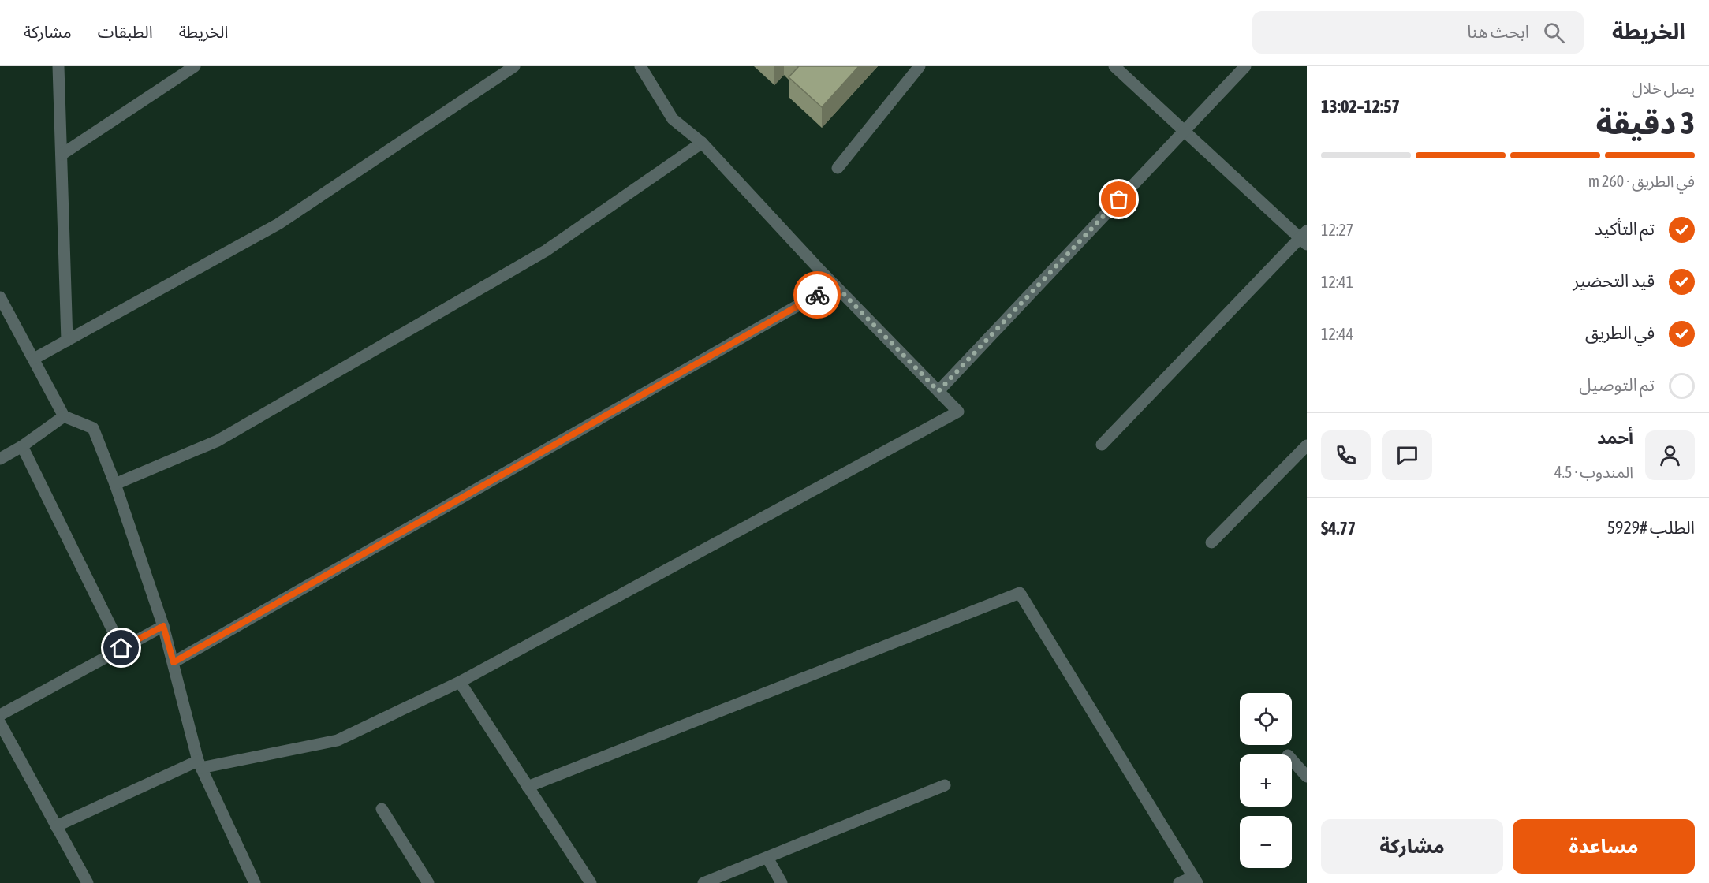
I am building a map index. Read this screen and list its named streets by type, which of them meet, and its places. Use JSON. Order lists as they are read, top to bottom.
{
  "page": {
    "header": "الخريطة",
    "search": "ابحث هنا",
    "nav": ["الخريطة", "الطبقات", "مشاركة"],
    "heading": ["3 دقيقة", "يصل خلال", "12:57–13:02"],
    "panel": [
      "أحمد",
      "المندوب · 4.5",
      "الطلب #5929",
      "$4.77"
    ],
    "bar": "في الطريق · 260 m",
    "list": [
      ["تم التأكيد", "12:27"],
      ["قيد التحضير", "12:41"],
      ["في الطريق", "12:44"],
      "تم التوصيل"
    ],
    "map_buttons": ["+", "−"],
    "buttons": ["مساعدة", "مشاركة"]
  }
}
